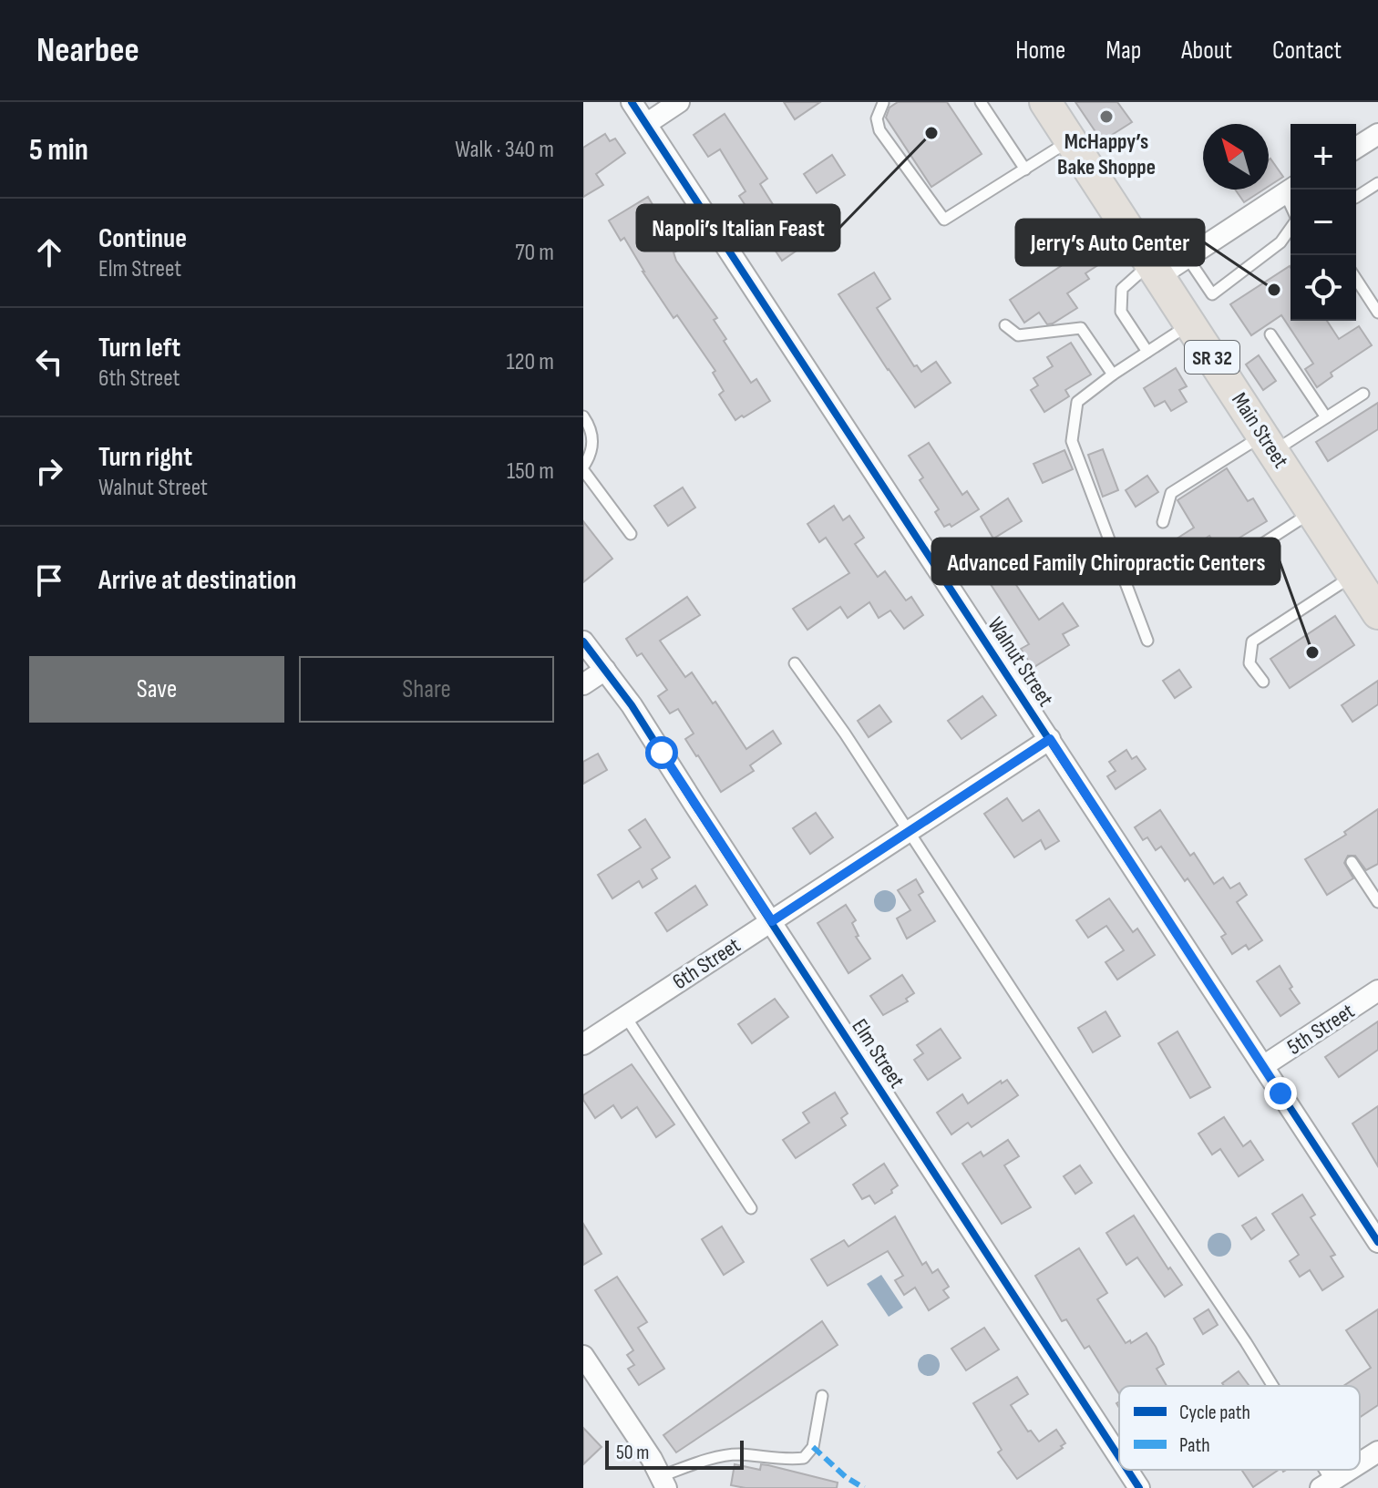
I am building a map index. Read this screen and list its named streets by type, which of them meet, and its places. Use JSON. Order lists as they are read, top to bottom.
{
  "streets": {
    "main road": ["SR 32", "Main Street"],
    "street": [
      "Walnut Street",
      "6th Street",
      "5th Street",
      "Elm Street"
    ]
  },
  "crossings": [
    ["Walnut Street", "6th Street"],
    ["Walnut Street", "5th Street"],
    ["6th Street", "Elm Street"]
  ],
  "places": [
    "McHappy’s Bake Shoppe",
    "Napoli’s Italian Feast",
    "Jerry’s Auto Center",
    "Advanced Family Chiropractic Centers"
  ],
  "legend": ["Cycle path", "Path"],
  "scale_bar": "50 m",
  "north": "top left",
  "page": {
    "header": "Nearbee",
    "nav": [
      "Home",
      "Map",
      "About",
      "Contact"
    ],
    "heading": ["5 min", "Walk · 340 m"],
    "map_buttons": ["+", "−"],
    "list": [
      ["Continue", "Elm Street", "70 m"],
      ["Turn left", "6th Street", "120 m"],
      ["Turn right", "Walnut Street", "150 m"],
      "Arrive at destination"
    ],
    "buttons": ["Save", "Share"],
    "scale": "50 m"
  }
}
